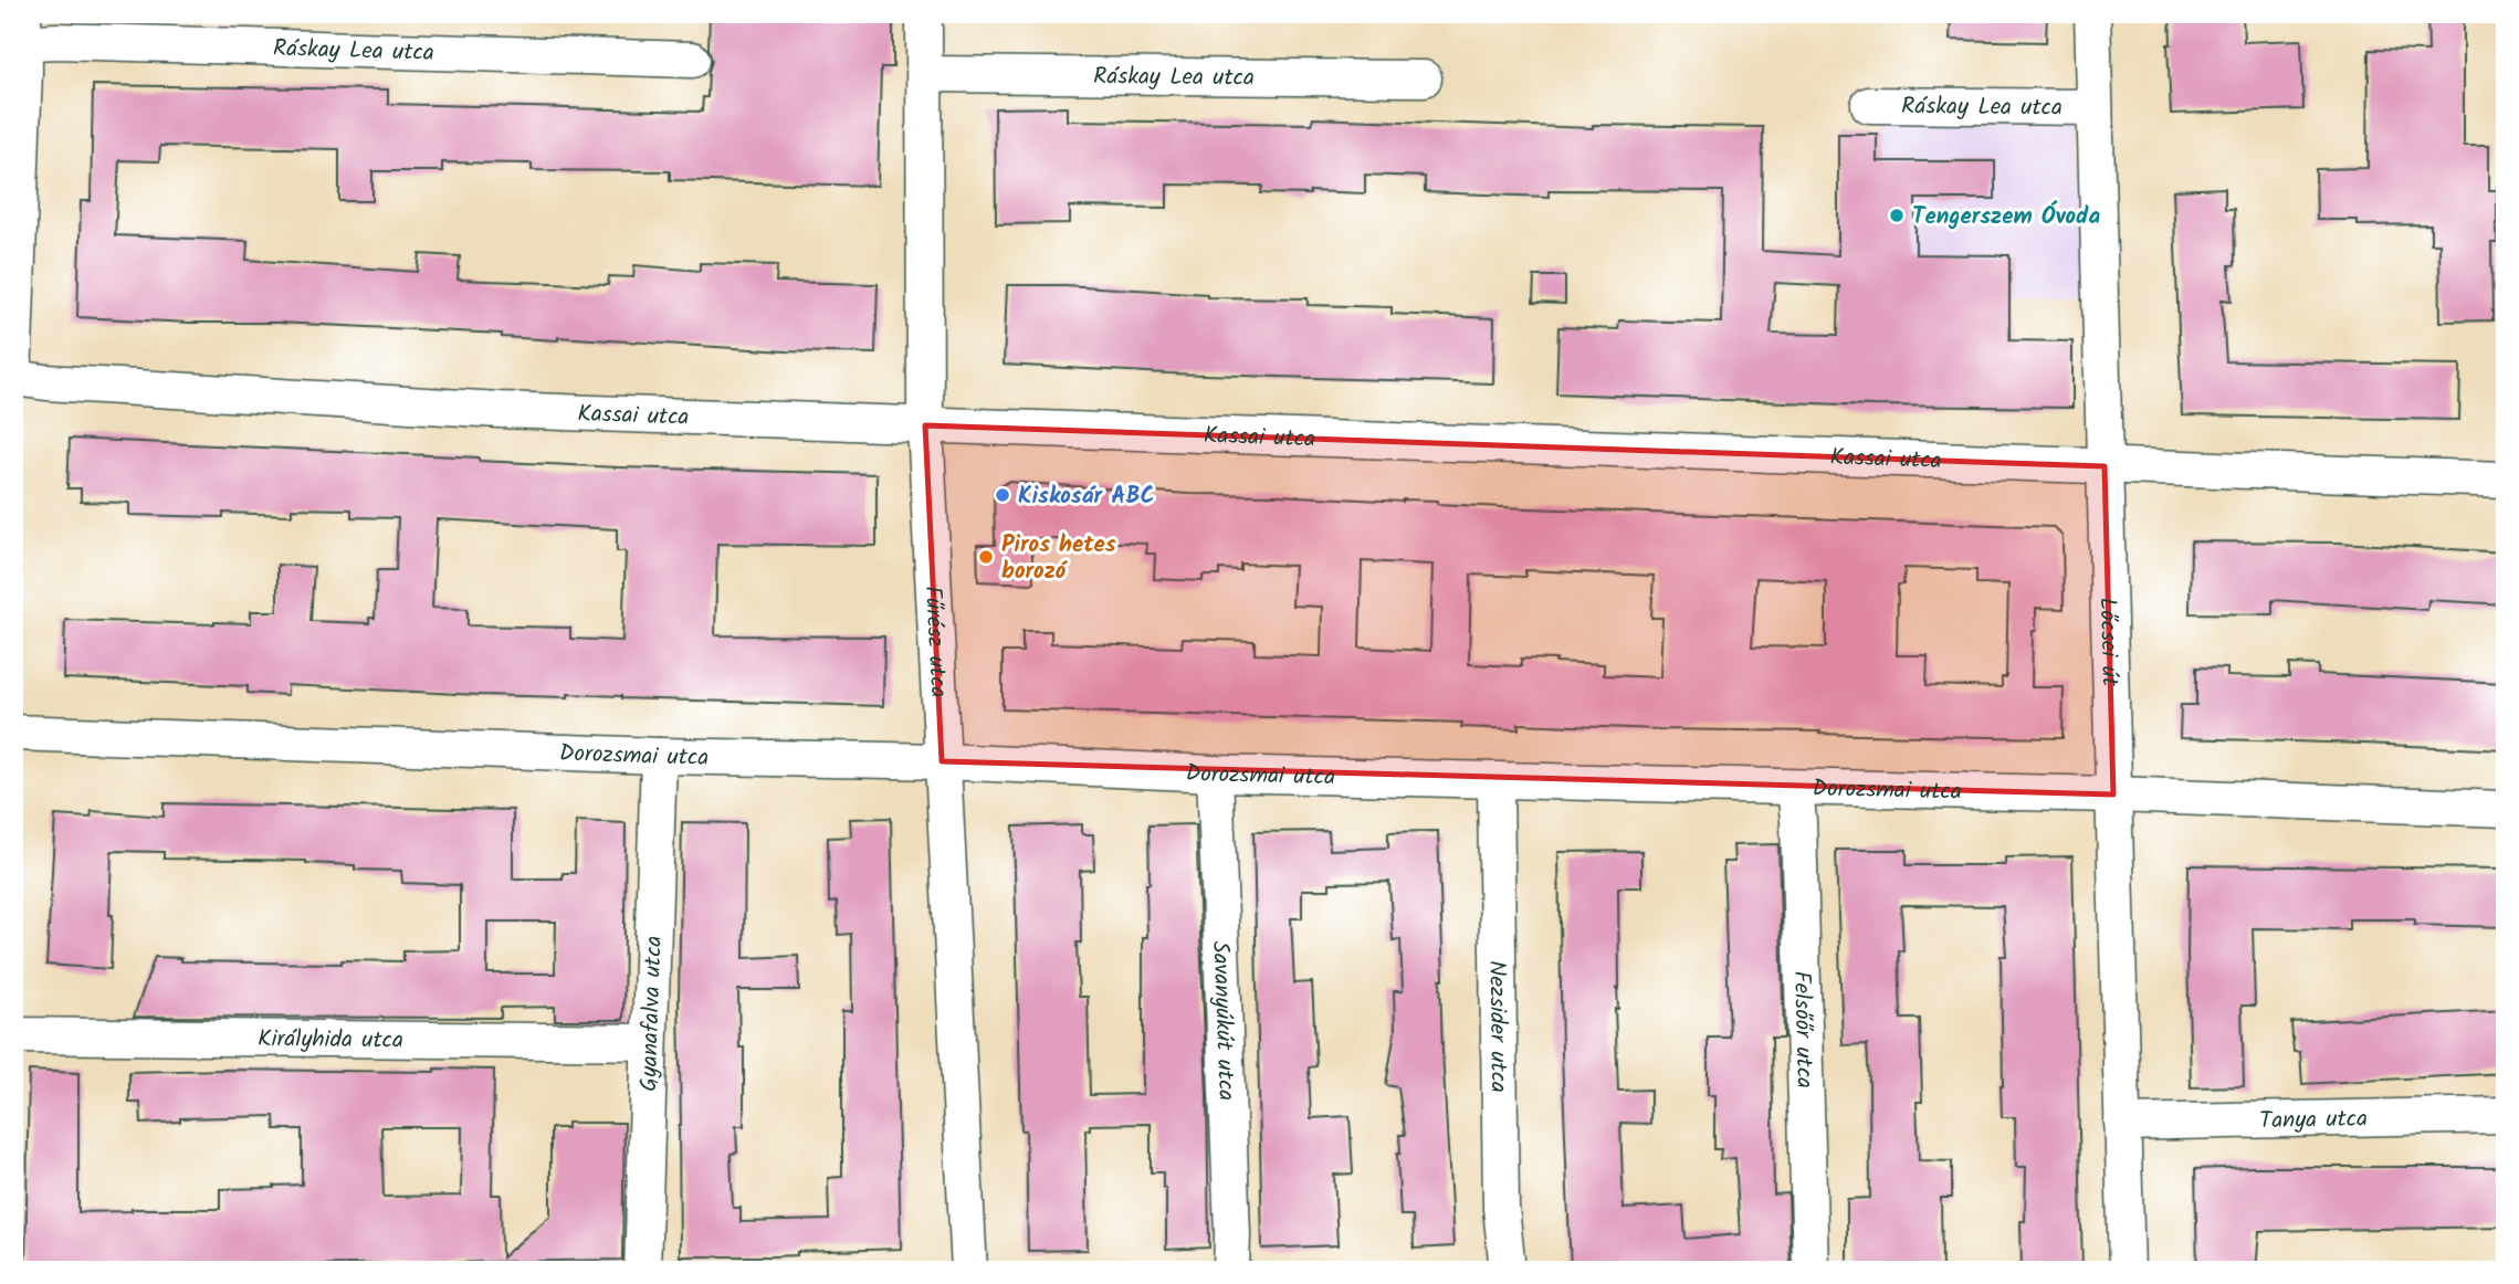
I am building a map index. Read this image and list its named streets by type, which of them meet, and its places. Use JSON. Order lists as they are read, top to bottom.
{
  "streets": {
    "street": [
      "Ráskay Lea utca",
      "Kassai utca",
      "Fűrész utca",
      "Lőcsei út",
      "Dorozsmai utca",
      "Gyanafalva utca",
      "Savanyúkút utca",
      "Nezsider utca",
      "Felsőőr utca",
      "Királyhida utca",
      "Tanya utca"
    ]
  },
  "crossings": [
    ["Ráskay Lea utca", "Fűrész utca"],
    ["Ráskay Lea utca", "Lőcsei út"],
    ["Kassai utca", "Fűrész utca"],
    ["Kassai utca", "Lőcsei út"],
    ["Fűrész utca", "Dorozsmai utca"],
    ["Lőcsei út", "Dorozsmai utca"],
    ["Lőcsei út", "Tanya utca"],
    ["Dorozsmai utca", "Gyanafalva utca"],
    ["Dorozsmai utca", "Savanyúkút utca"],
    ["Dorozsmai utca", "Nezsider utca"],
    ["Dorozsmai utca", "Felsőőr utca"],
    ["Gyanafalva utca", "Királyhida utca"]
  ],
  "places": ["Tengerszem Óvoda", "Kiskosár ABC", "Piros hetes borozó"]
}
